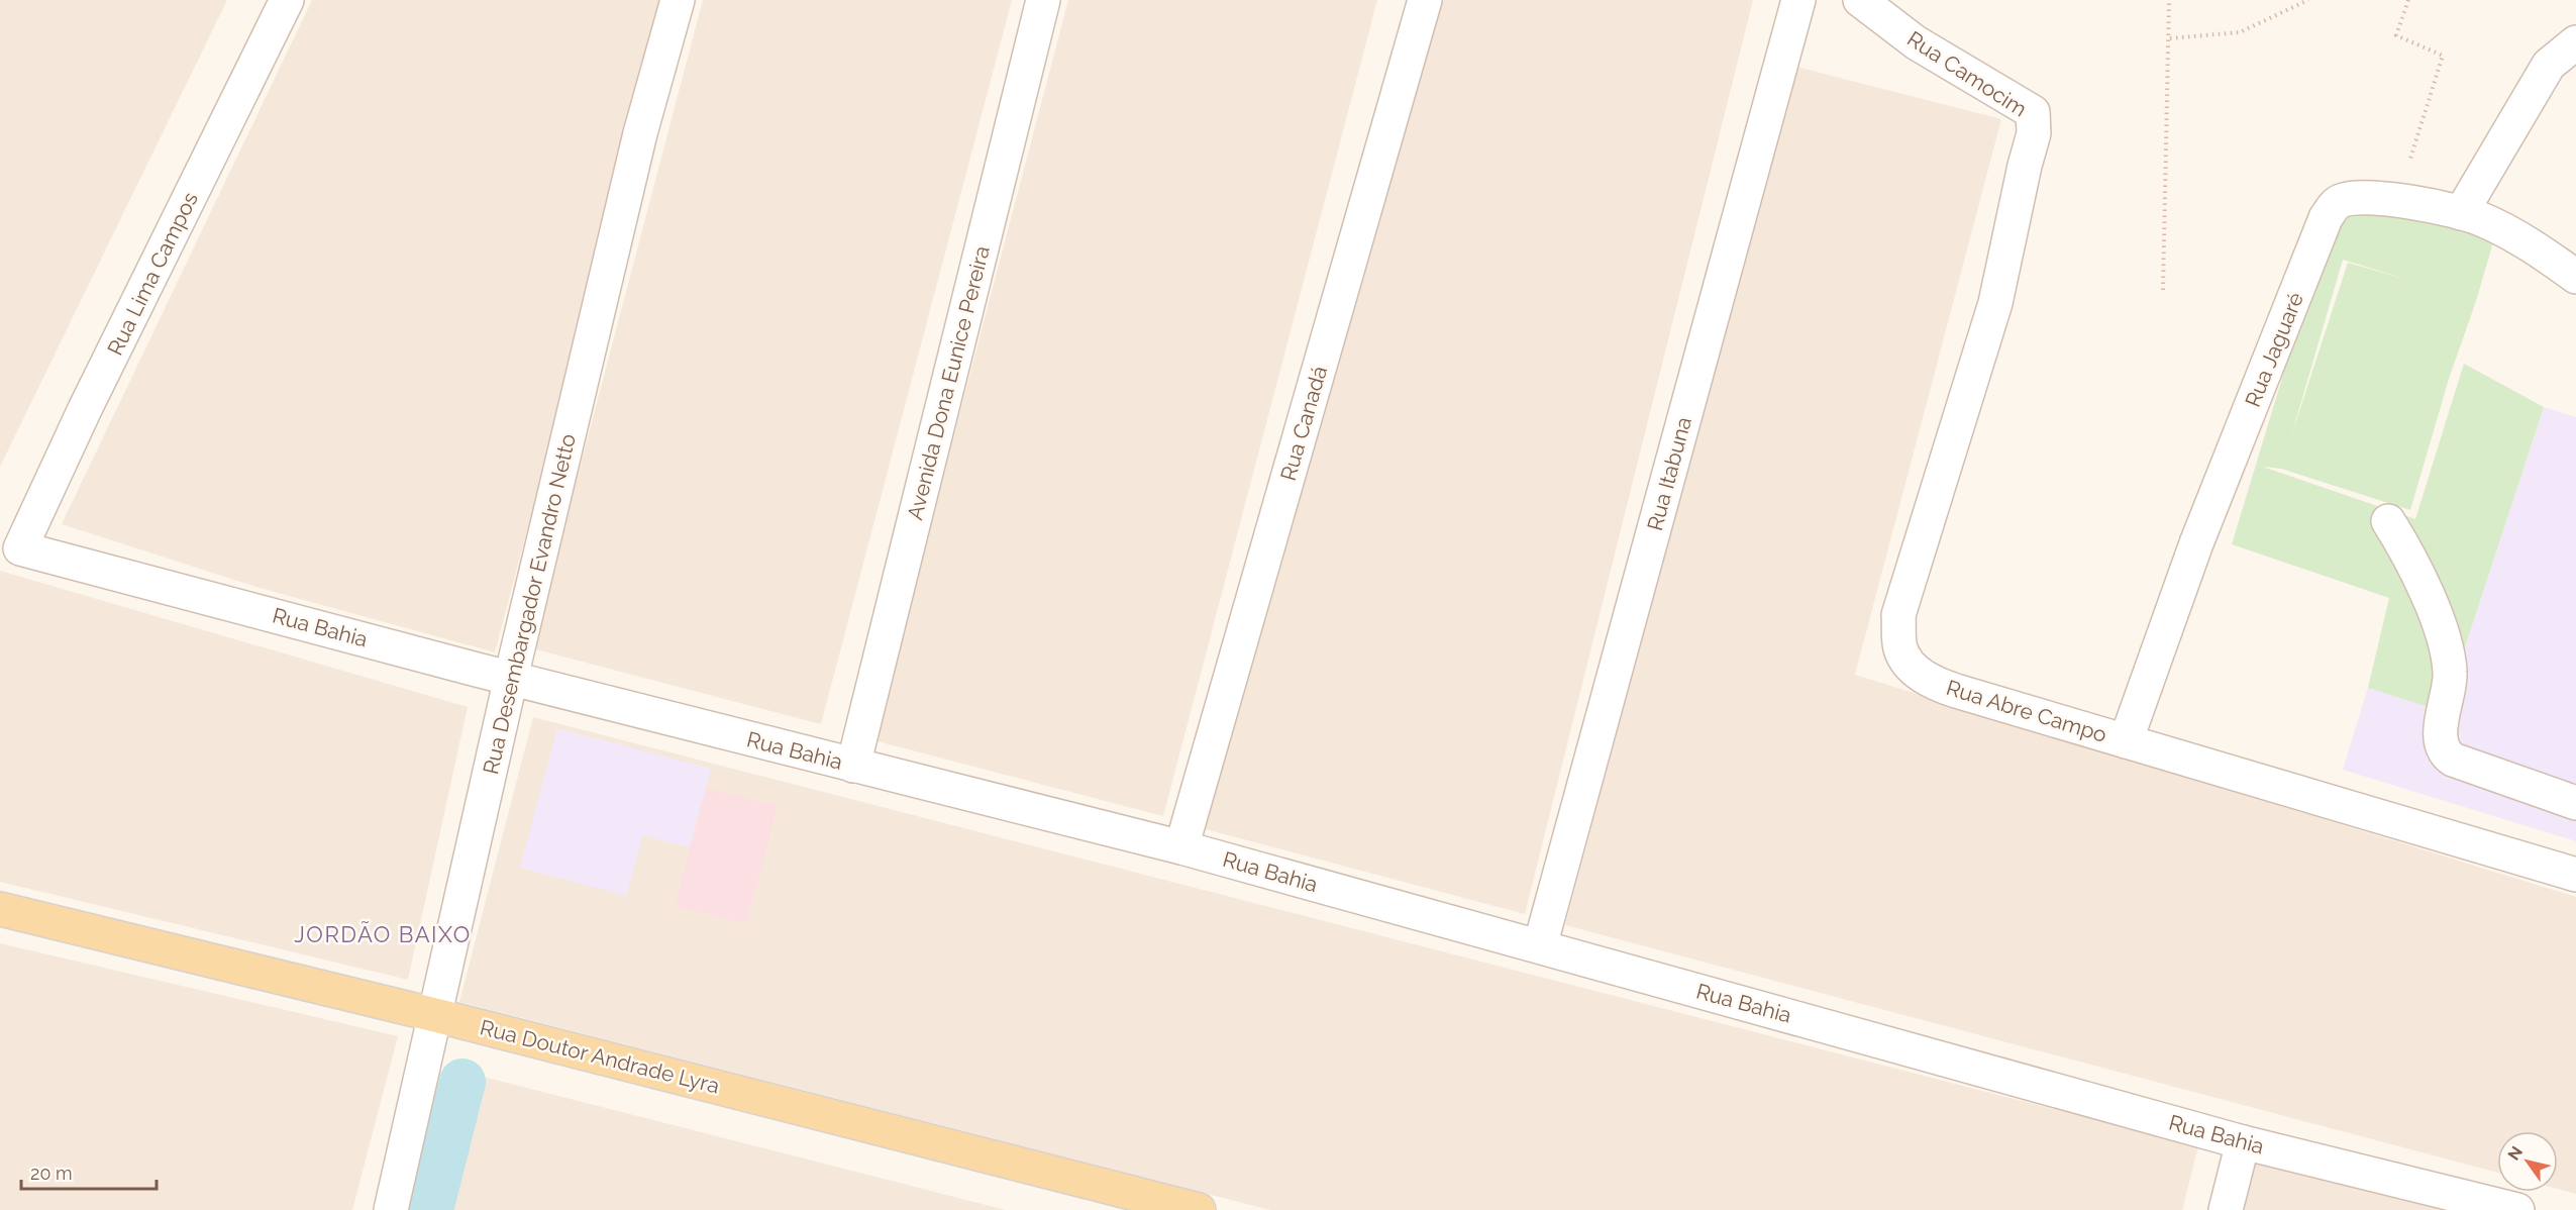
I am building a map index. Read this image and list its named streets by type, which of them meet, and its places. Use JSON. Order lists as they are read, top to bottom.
{
  "streets": {
    "main road": ["Rua Doutor Andrade Lyra"],
    "street": [
      "Rua Camocim",
      "Rua Lima Campos",
      "Rua Jaguaré",
      "Avenida Dona Eunice Pereira",
      "Rua Canadá",
      "Rua Itabuna",
      "Rua Desembargador Evandro Netto",
      "Rua Bahia",
      "Rua Abre Campo"
    ]
  },
  "crossings": [
    ["Rua Camocim", "Rua Abre Campo"],
    ["Rua Lima Campos", "Rua Bahia"],
    ["Rua Jaguaré", "Rua Abre Campo"],
    ["Avenida Dona Eunice Pereira", "Rua Bahia"],
    ["Rua Canadá", "Rua Bahia"],
    ["Rua Itabuna", "Rua Bahia"],
    ["Rua Desembargador Evandro Netto", "Rua Bahia"],
    ["Rua Desembargador Evandro Netto", "Rua Doutor Andrade Lyra"]
  ],
  "districts": ["JORDÃO BAIXO"],
  "scale_bar": "20 m",
  "north": "top left"
}
